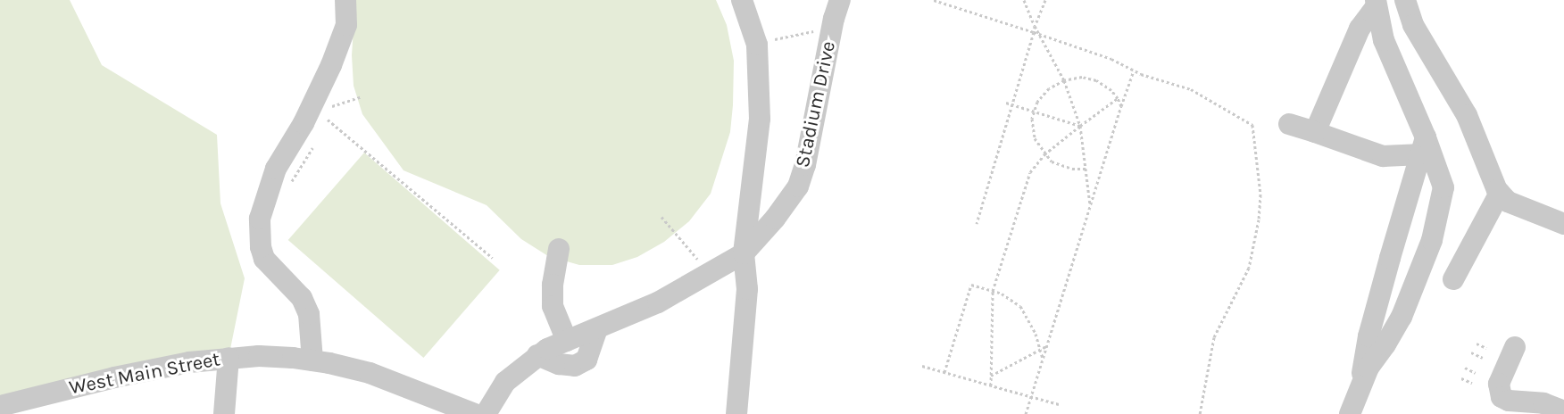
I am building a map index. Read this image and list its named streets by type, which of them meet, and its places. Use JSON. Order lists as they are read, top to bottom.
{
  "streets": {
    "street": ["Stadium Drive", "West Main Street"]
  }
}
